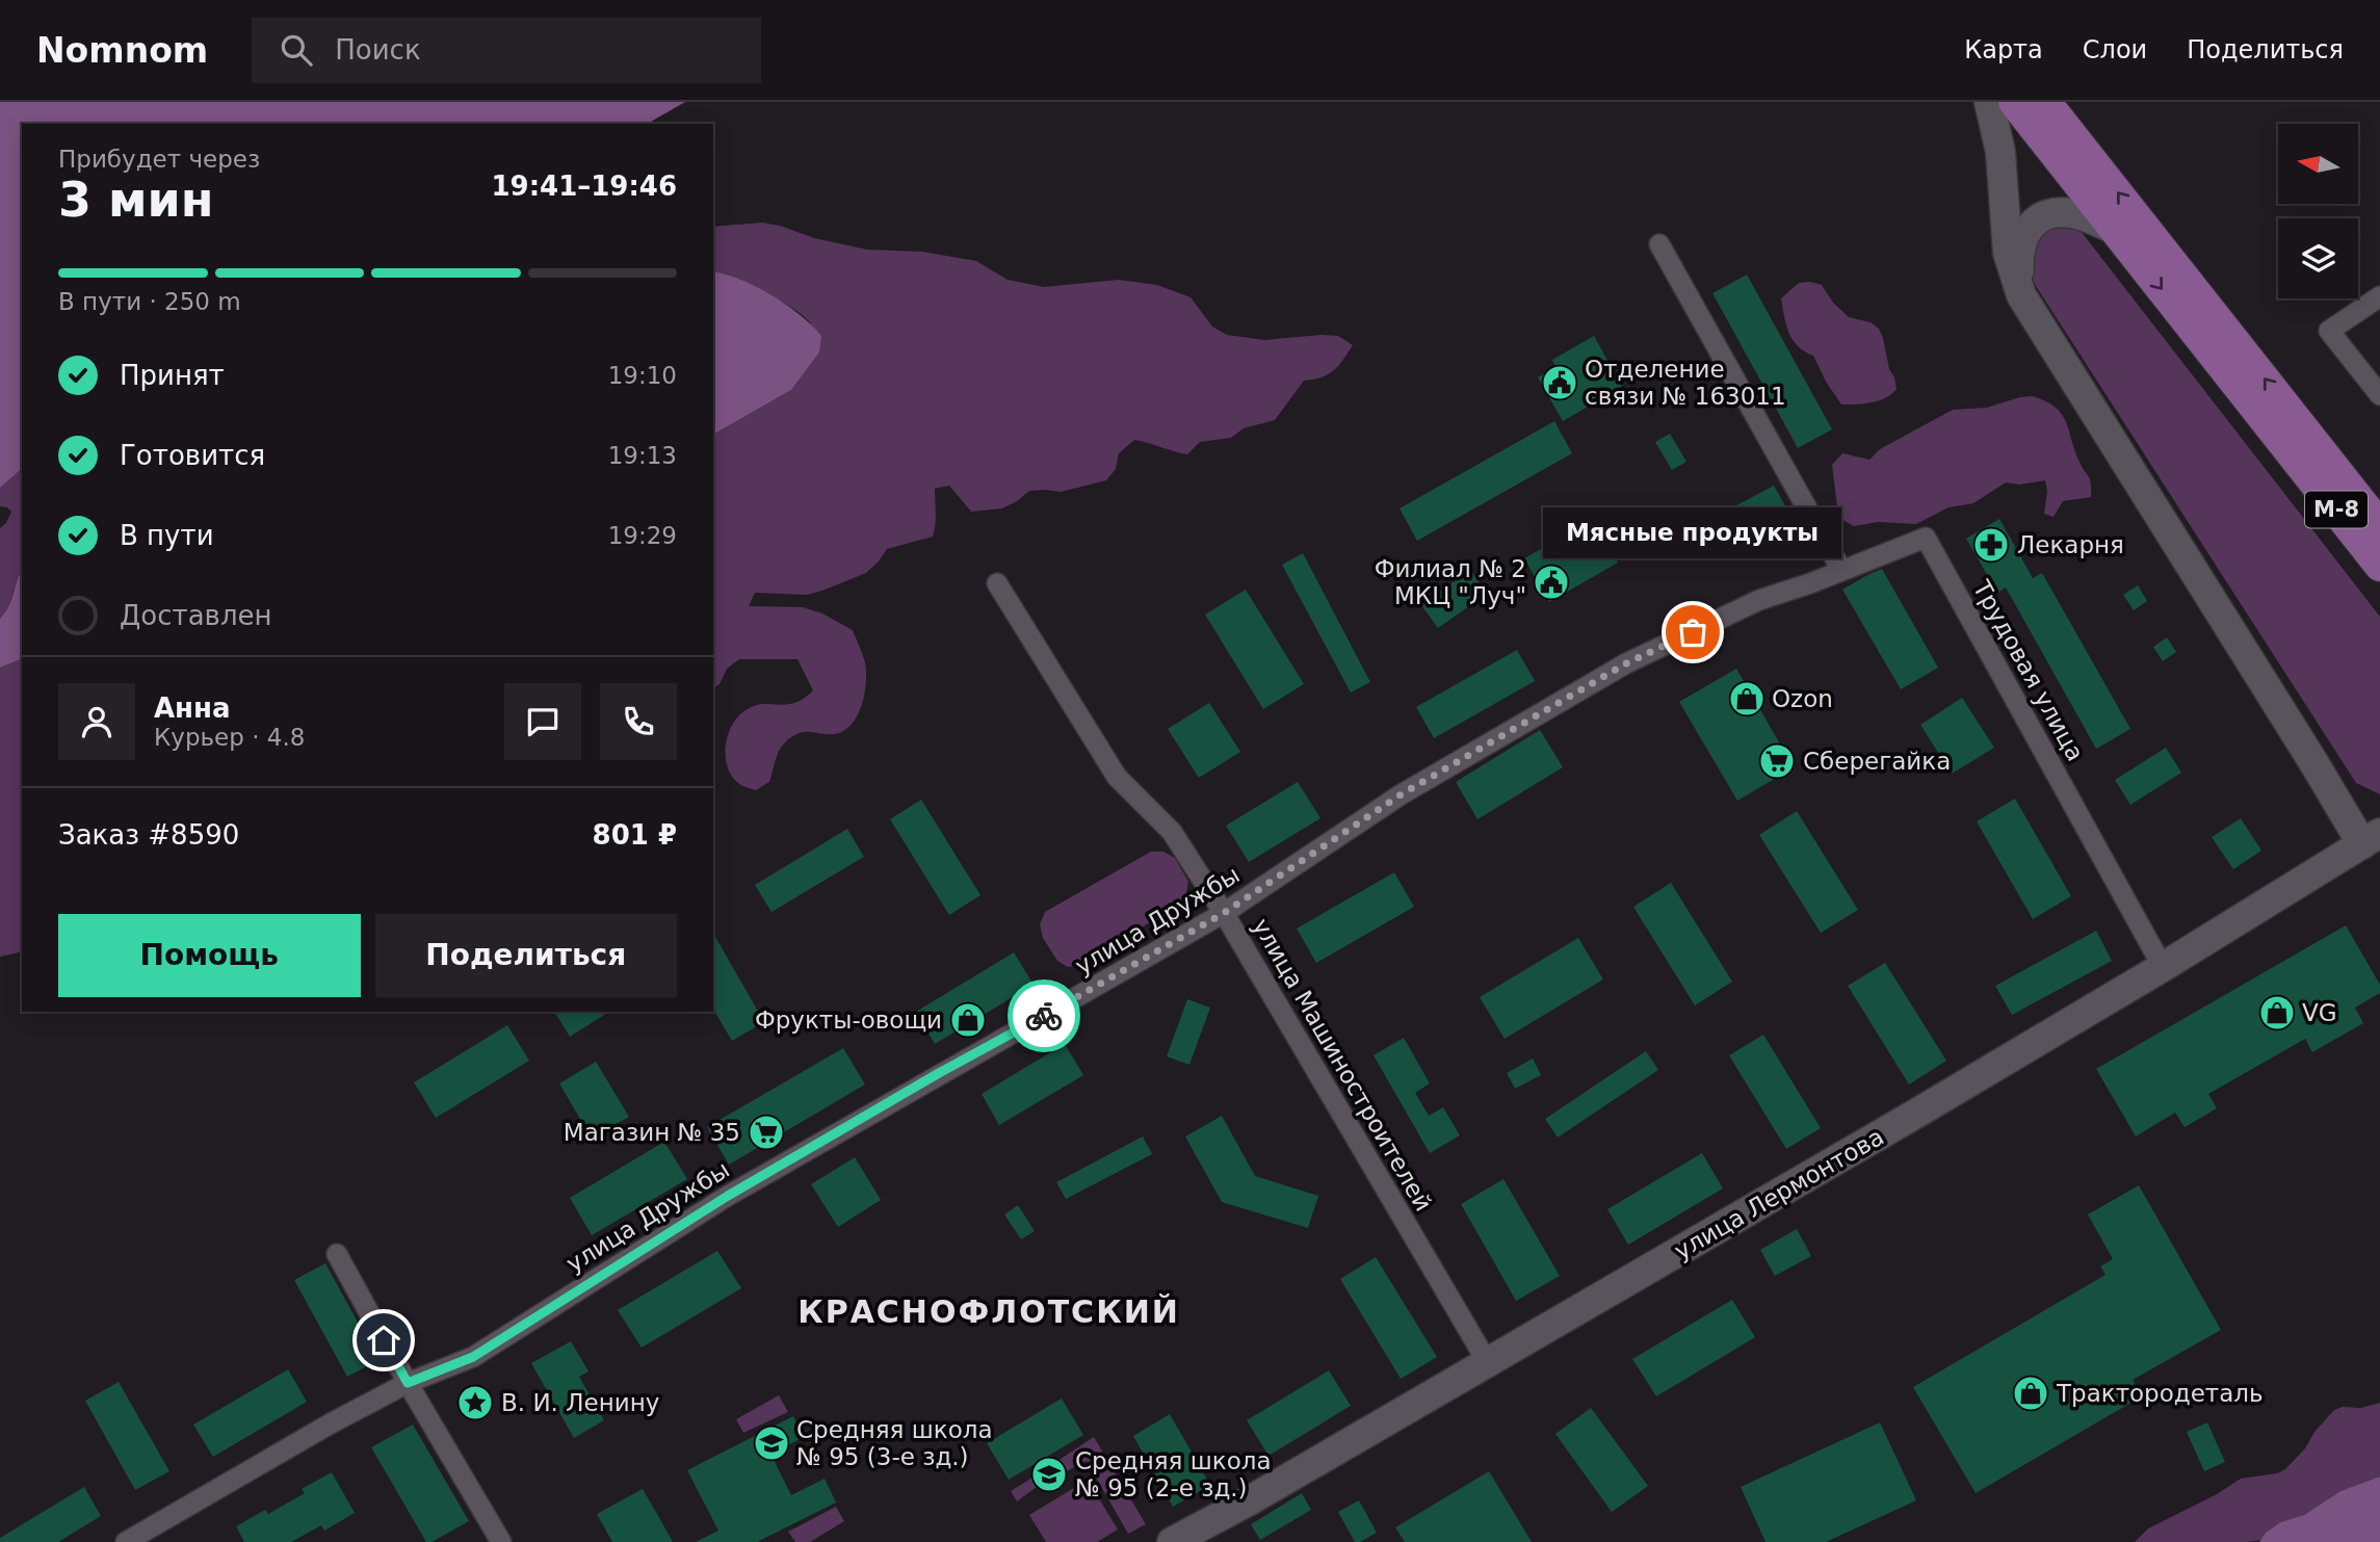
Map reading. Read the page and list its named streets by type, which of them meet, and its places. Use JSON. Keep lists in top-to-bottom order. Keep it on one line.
{"streets":{"main road":["М-8"],"street":["Трудовая улица","улица Дружбы","улица Машиностроителей","улица Лермонтова"]},"crossings":[["Трудовая улица","улица Дружбы"],["Трудовая улица","улица Лермонтова"],["улица Дружбы","улица Машиностроителей"],["улица Машиностроителей","улица Лермонтова"]],"districts":["КРАСНОФЛОТСКИЙ"],"places":{"public building":["Отделение связи № 163011","Филиал № 2 МКЦ \"Луч\""],"pharmacy":["Лекарня"],"other":["Мясные продукты"],"shop":["Ozon","VG","Фрукты-овощи","Трактородеталь"],"supermarket":["Сберегайка","Магазин № 35"],"place":["В. И. Ленину"],"school or university":["Средняя школа № 95 (3-е зд.)","Средняя школа № 95 (2-е зд.)"]},"north":"left","page":{"header":"Nomnom","search":"Поиск","nav":["Карта","Слои","Поделиться"],"heading":["3 мин","Прибудет через","19:41–19:46"],"panel":["Анна","Курьер · 4.8","Заказ #8590","801 ₽"],"bar":"В пути · 250 m","list":[["Принят","19:10"],["Готовится","19:13"],["В пути","19:29"],"Доставлен"],"bubble":"Мясные продукты","buttons":["Помощь","Поделиться"]}}
